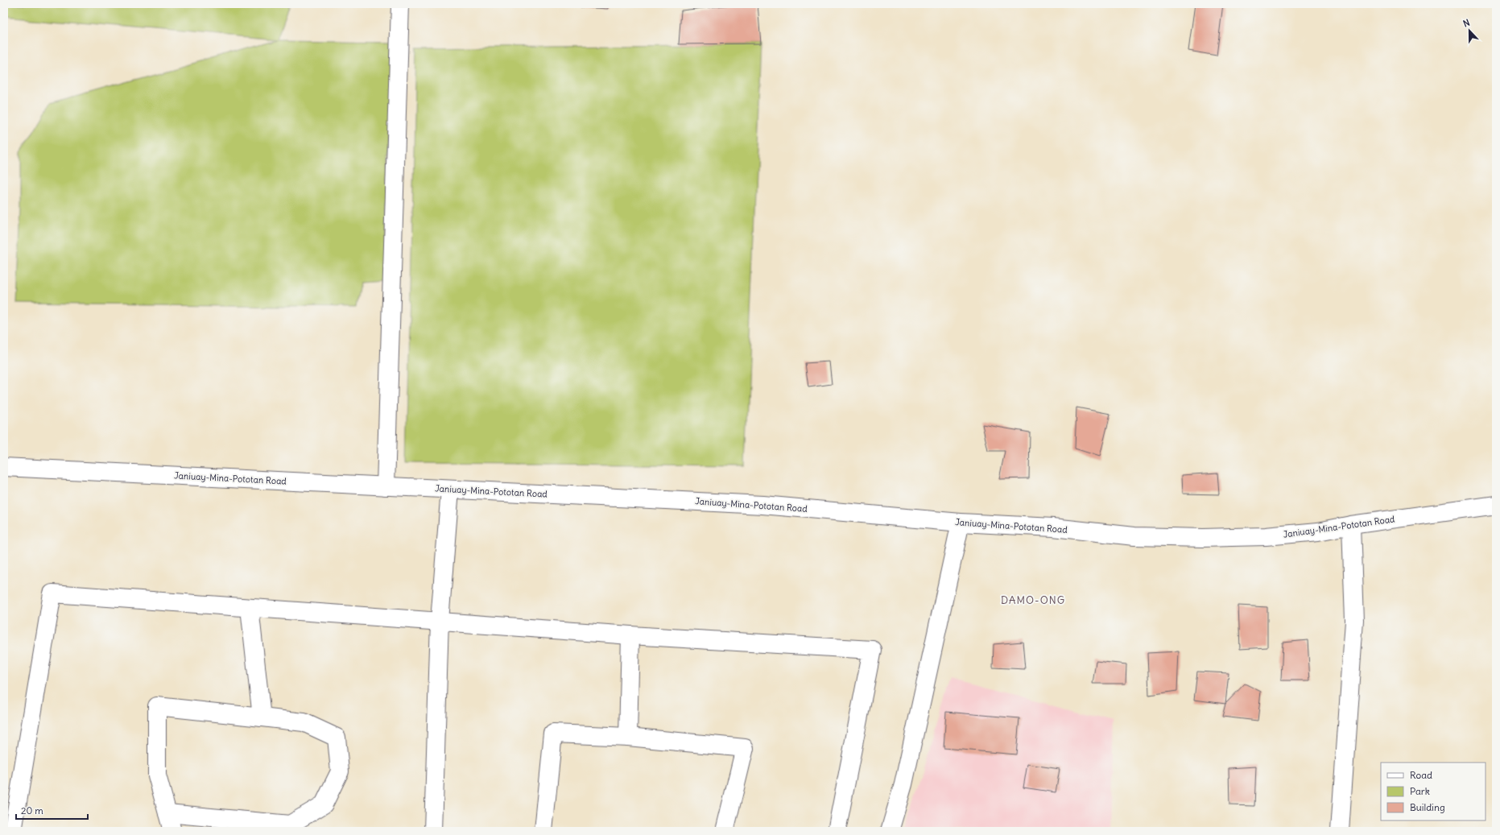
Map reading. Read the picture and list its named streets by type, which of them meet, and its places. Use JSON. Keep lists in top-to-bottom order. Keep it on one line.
{"streets":{"street":["Janiuay-Mina-Pototan Road"]},"districts":["DAMO-ONG"],"legend":["Road","Park","Building"],"scale_bar":"20 m","north":"top"}
